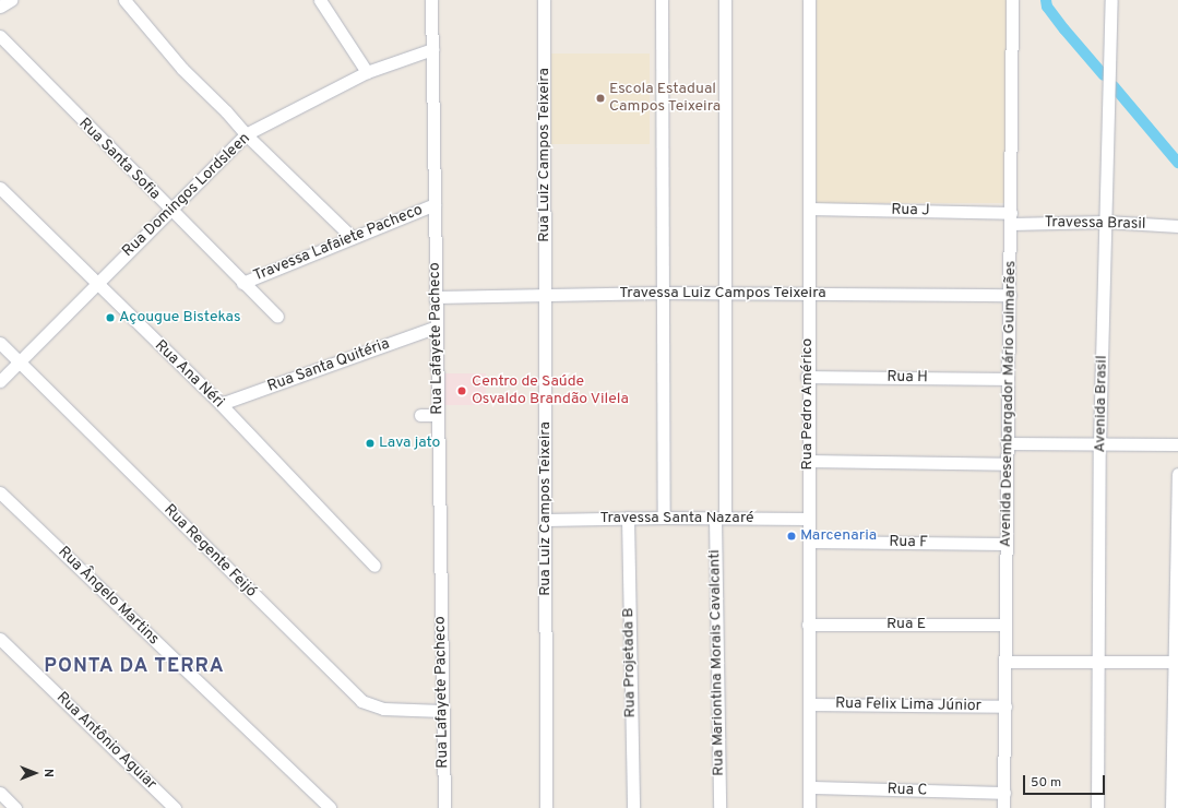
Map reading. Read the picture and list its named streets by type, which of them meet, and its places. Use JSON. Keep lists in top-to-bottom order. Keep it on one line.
{"streets":{"street":["Rua Luiz Campos Teixeira","Rua Santa Sofia","Rua Domingos Lordsleen","Rua J","Travessa Brasil","Travessa Lafaiete Pacheco","Travessa Luiz Campos Teixeira","Rua Lafayete Pacheco","Rua Santa Quitéria","Rua Ana Néri","Rua H","Rua Pedro Américo","Avenida Desembargador Mário Guimarães","Avenida Brasil","Travessa Santa Nazaré","Rua F","Rua Regente Feijó","Rua Ângelo Martins","Rua E","Rua Projetada B","Rua Mariontina Morais Cavalcanti","Rua Felix Lima Júnior","Rua Antônio Aguiar","Rua C"]},"crossings":[["Rua Luiz Campos Teixeira","Travessa Luiz Campos Teixeira"],["Rua Luiz Campos Teixeira","Travessa Santa Nazaré"],["Rua Santa Sofia","Rua Domingos Lordsleen"],["Rua Santa Sofia","Travessa Lafaiete Pacheco"],["Rua Domingos Lordsleen","Rua Lafayete Pacheco"],["Rua Domingos Lordsleen","Rua Ana Néri"],["Rua Domingos Lordsleen","Rua Regente Feijó"],["Rua J","Travessa Brasil"],["Rua J","Rua Pedro Américo"],["Rua J","Avenida Desembargador Mário Guimarães"],["Travessa Brasil","Avenida Desembargador Mário Guimarães"],["Travessa Brasil","Avenida Brasil"],["Travessa Lafaiete Pacheco","Rua Lafayete Pacheco"],["Travessa Luiz Campos Teixeira","Rua Lafayete Pacheco"],["Travessa Luiz Campos Teixeira","Rua Pedro Américo"],["Travessa Luiz Campos Teixeira","Avenida Desembargador Mário Guimarães"],["Travessa Luiz Campos Teixeira","Rua Mariontina Morais Cavalcanti"],["Rua Lafayete Pacheco","Rua Santa Quitéria"],["Rua Lafayete Pacheco","Rua Regente Feijó"],["Rua Santa Quitéria","Rua Ana Néri"],["Rua H","Rua Pedro Américo"],["Rua H","Avenida Desembargador Mário Guimarães"],["Rua Pedro Américo","Travessa Santa Nazaré"],["Rua Pedro Américo","Rua F"],["Rua Pedro Américo","Rua E"],["Rua Pedro Américo","Rua Felix Lima Júnior"],["Rua Pedro Américo","Rua C"],["Avenida Desembargador Mário Guimarães","Rua F"],["Avenida Desembargador Mário Guimarães","Rua E"],["Avenida Desembargador Mário Guimarães","Rua Felix Lima Júnior"],["Avenida Desembargador Mário Guimarães","Rua C"],["Travessa Santa Nazaré","Rua Projetada B"],["Travessa Santa Nazaré","Rua Mariontina Morais Cavalcanti"]],"districts":["PONTA DA TERRA"],"places":["Escola Estadual Campos Teixeira","Açougue Bistekas","Centro de Saúde Osvaldo Brandão Vilela","Lava jato","Marcenaria"],"scale_bar":"50 m","north":"right"}
